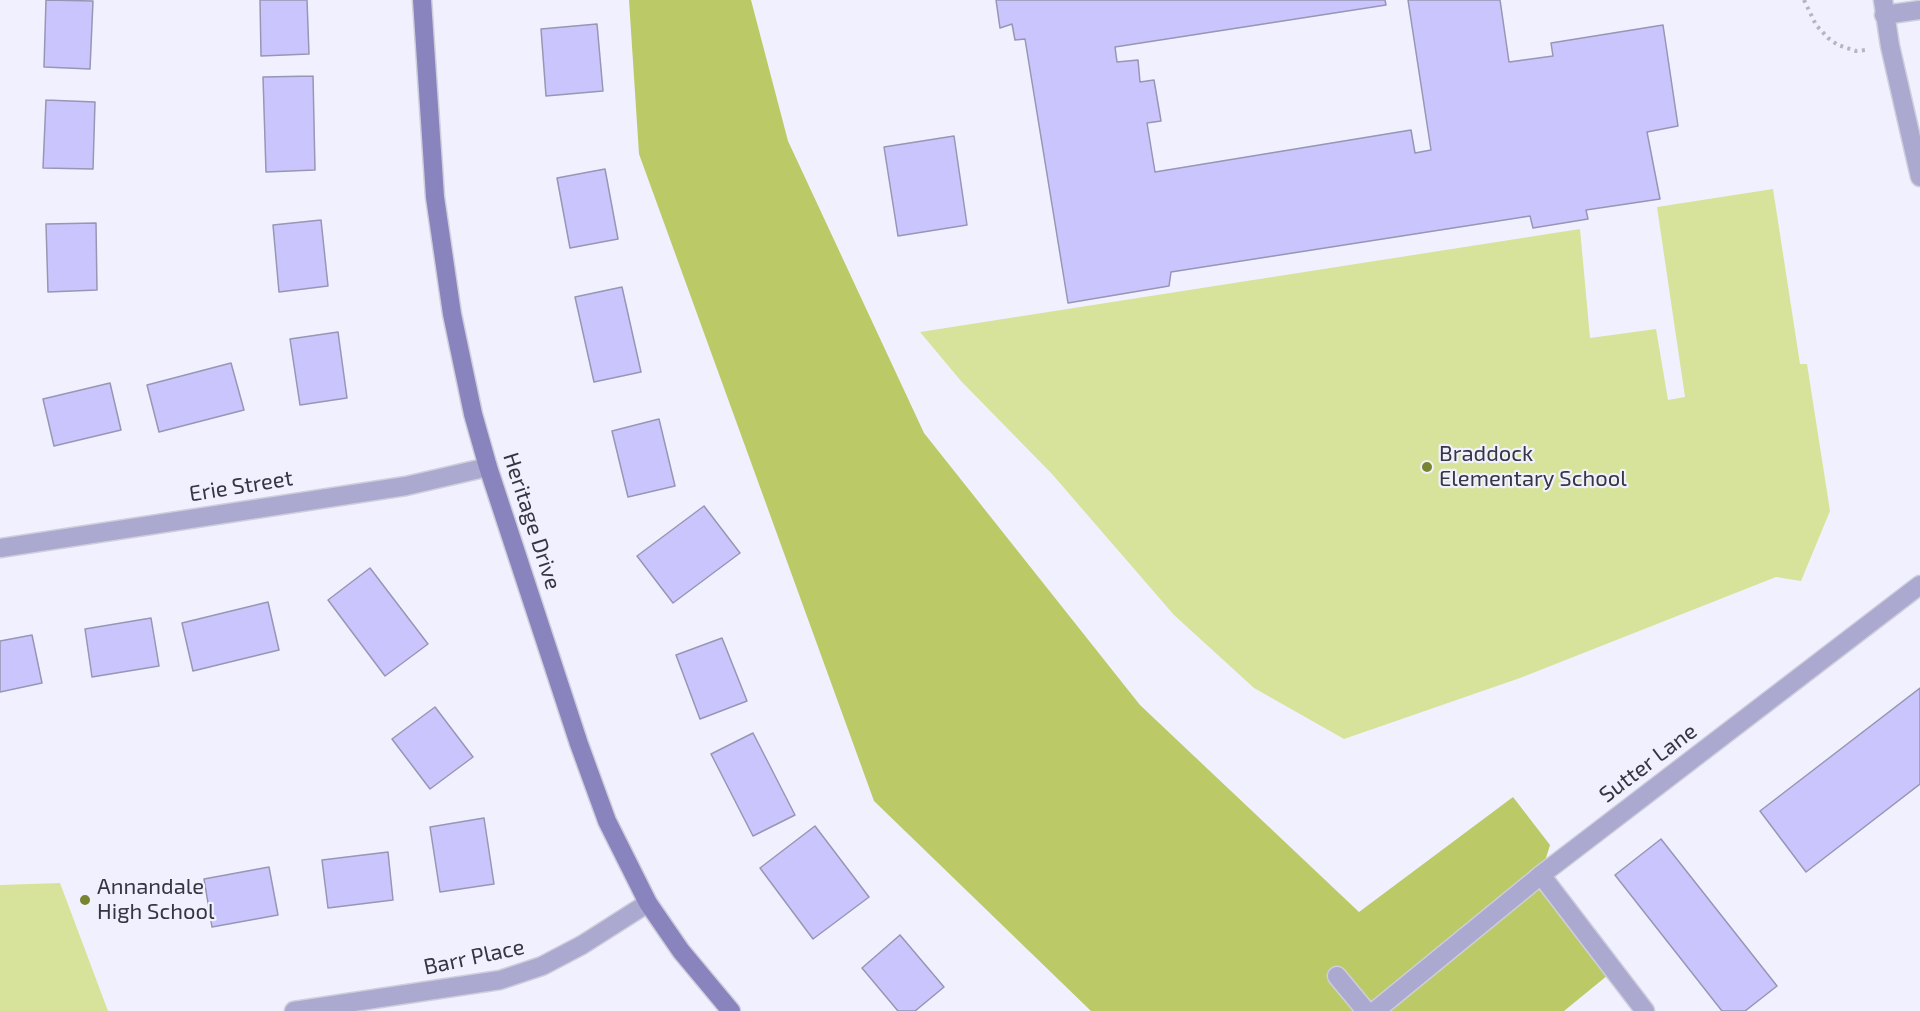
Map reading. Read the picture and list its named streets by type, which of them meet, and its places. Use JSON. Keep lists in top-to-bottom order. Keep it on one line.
{"streets":{"street":["Erie Street","Heritage Drive","Sutter Lane","Barr Place"]},"crossings":[["Erie Street","Heritage Drive"],["Heritage Drive","Barr Place"]],"places":["Braddock Elementary School","Annandale High School"]}
